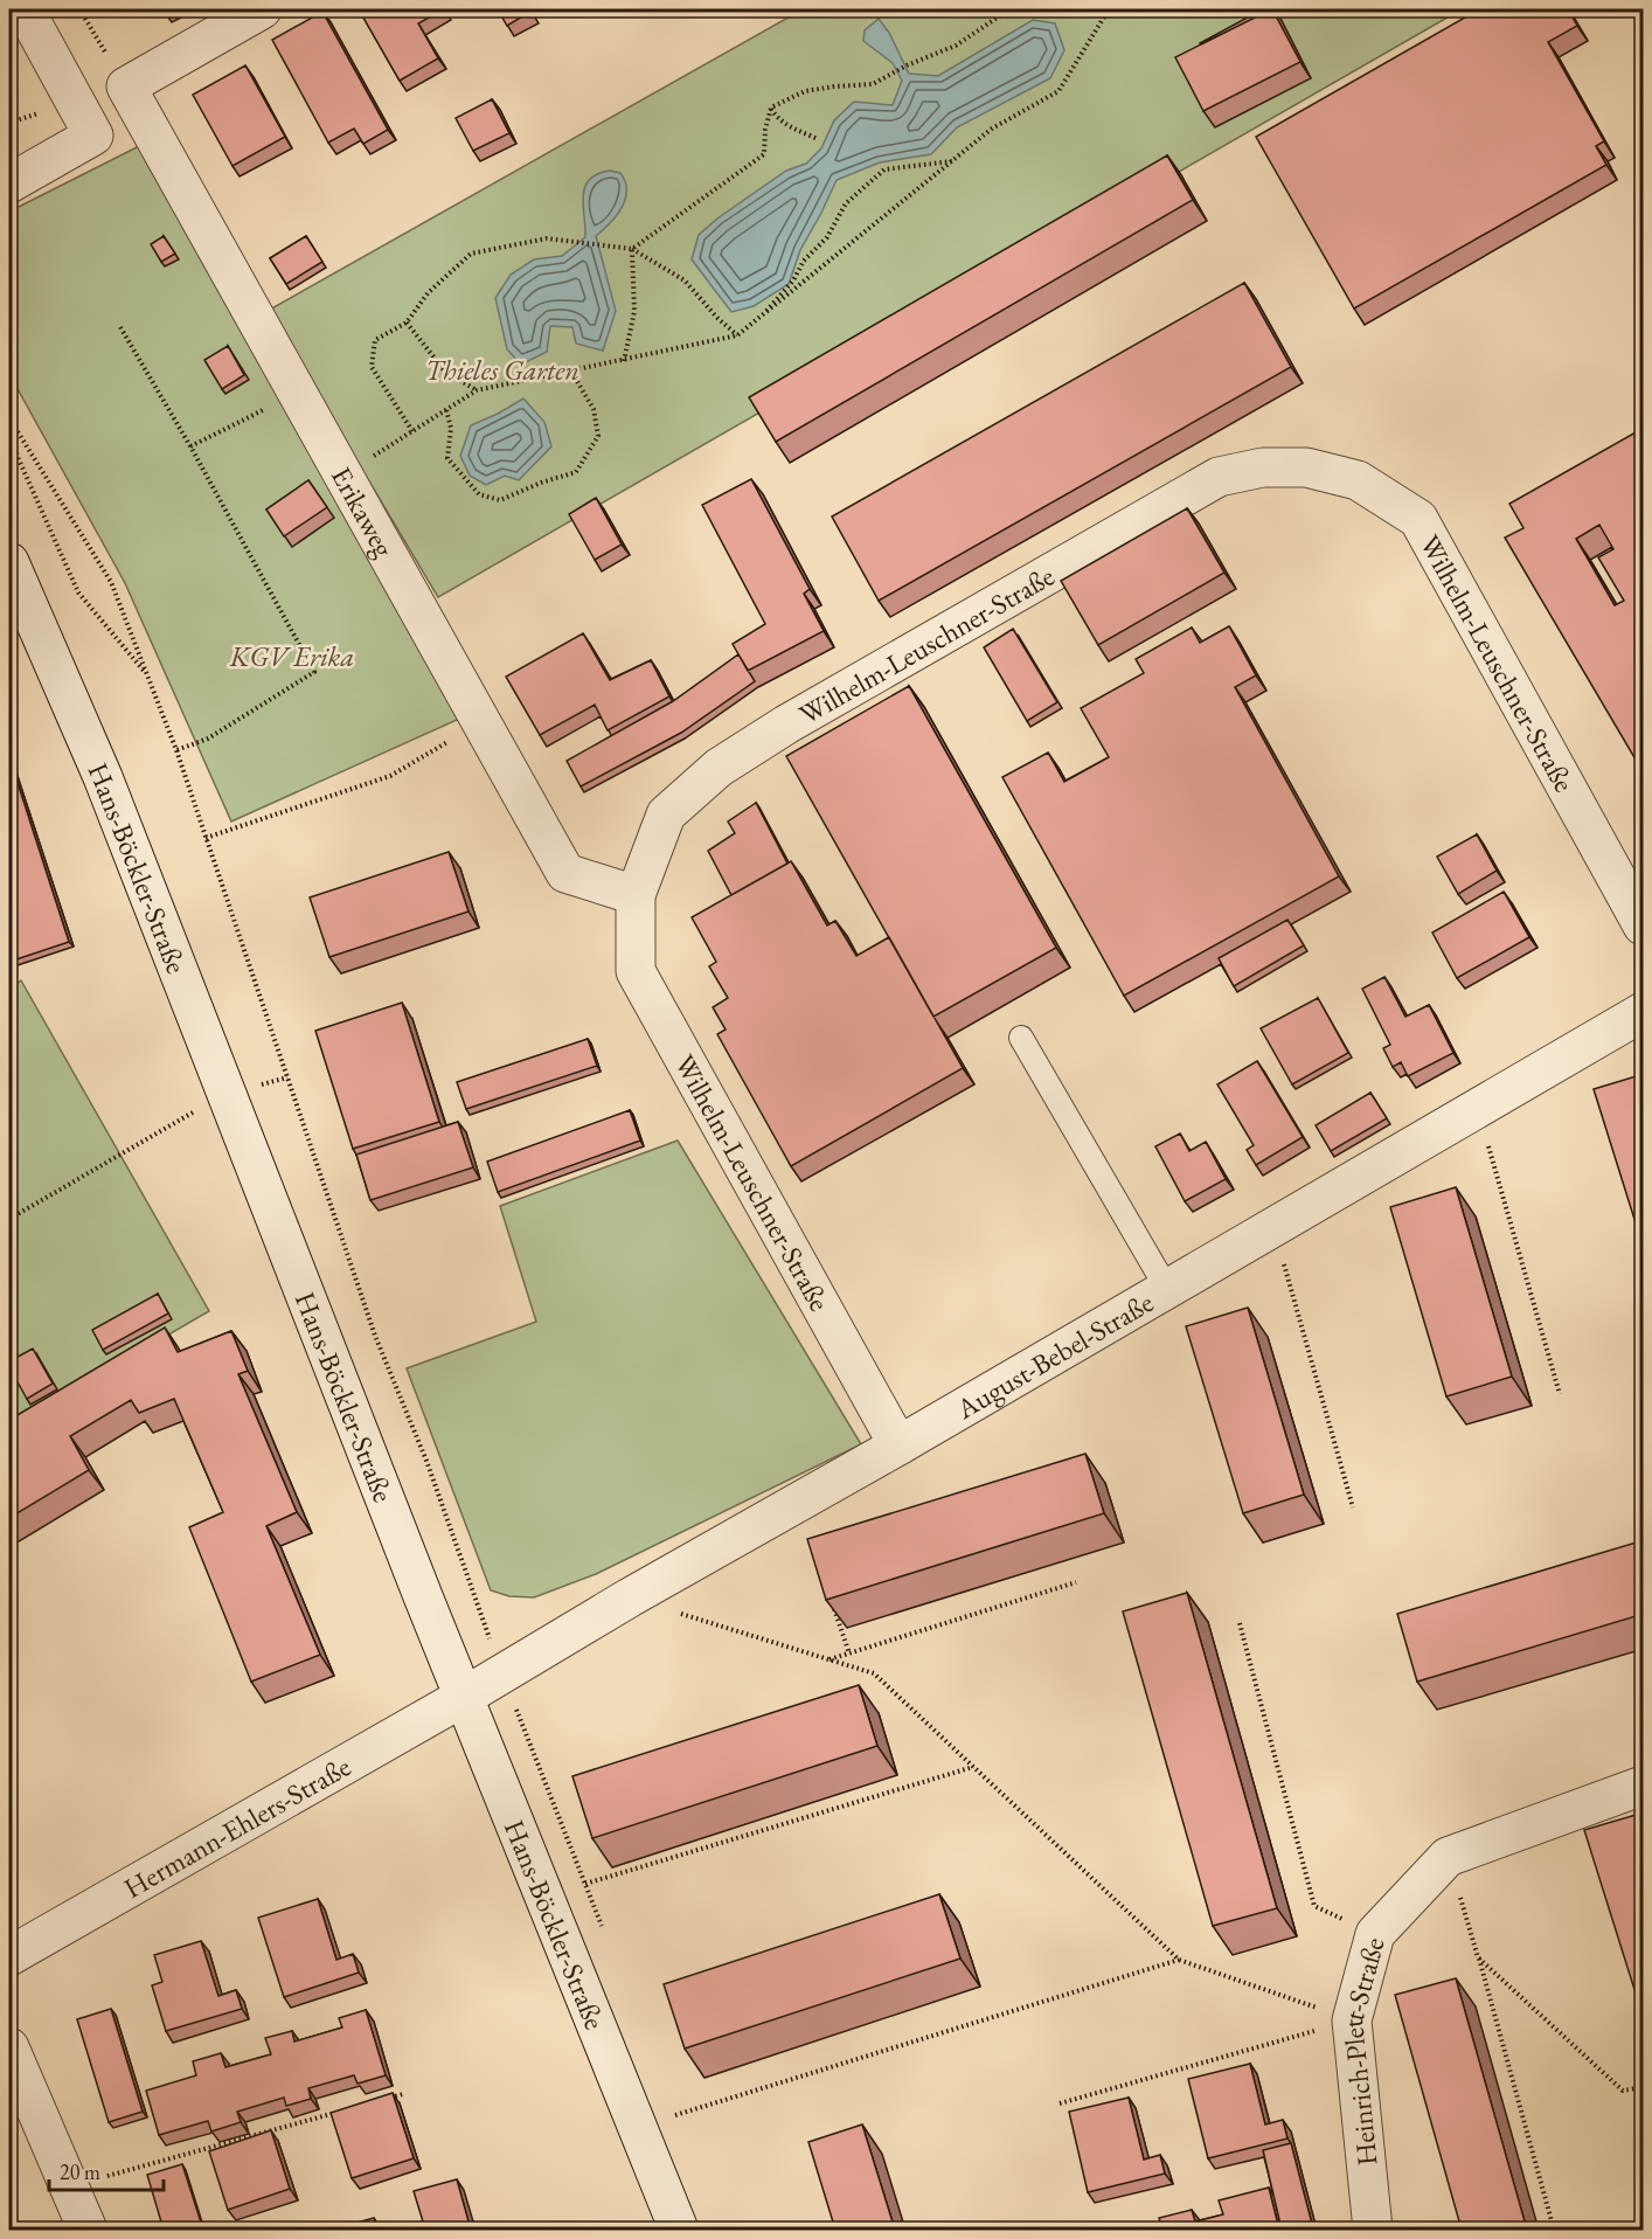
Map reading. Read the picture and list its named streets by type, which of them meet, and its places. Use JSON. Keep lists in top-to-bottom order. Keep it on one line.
{"streets":{"street":["Erikaweg","Wilhelm-Leuschner-Straße","Hans-Böckler-Straße","August-Bebel-Straße","Hermann-Ehlers-Straße","Heinrich-Plett-Straße"]},"crossings":[["Erikaweg","Wilhelm-Leuschner-Straße"],["Wilhelm-Leuschner-Straße","August-Bebel-Straße"],["Hans-Böckler-Straße","August-Bebel-Straße"],["Hans-Böckler-Straße","Hermann-Ehlers-Straße"],["August-Bebel-Straße","Hermann-Ehlers-Straße"]],"parks":["Thieles Garten","KGV Erika"],"scale_bar":"20 m"}
